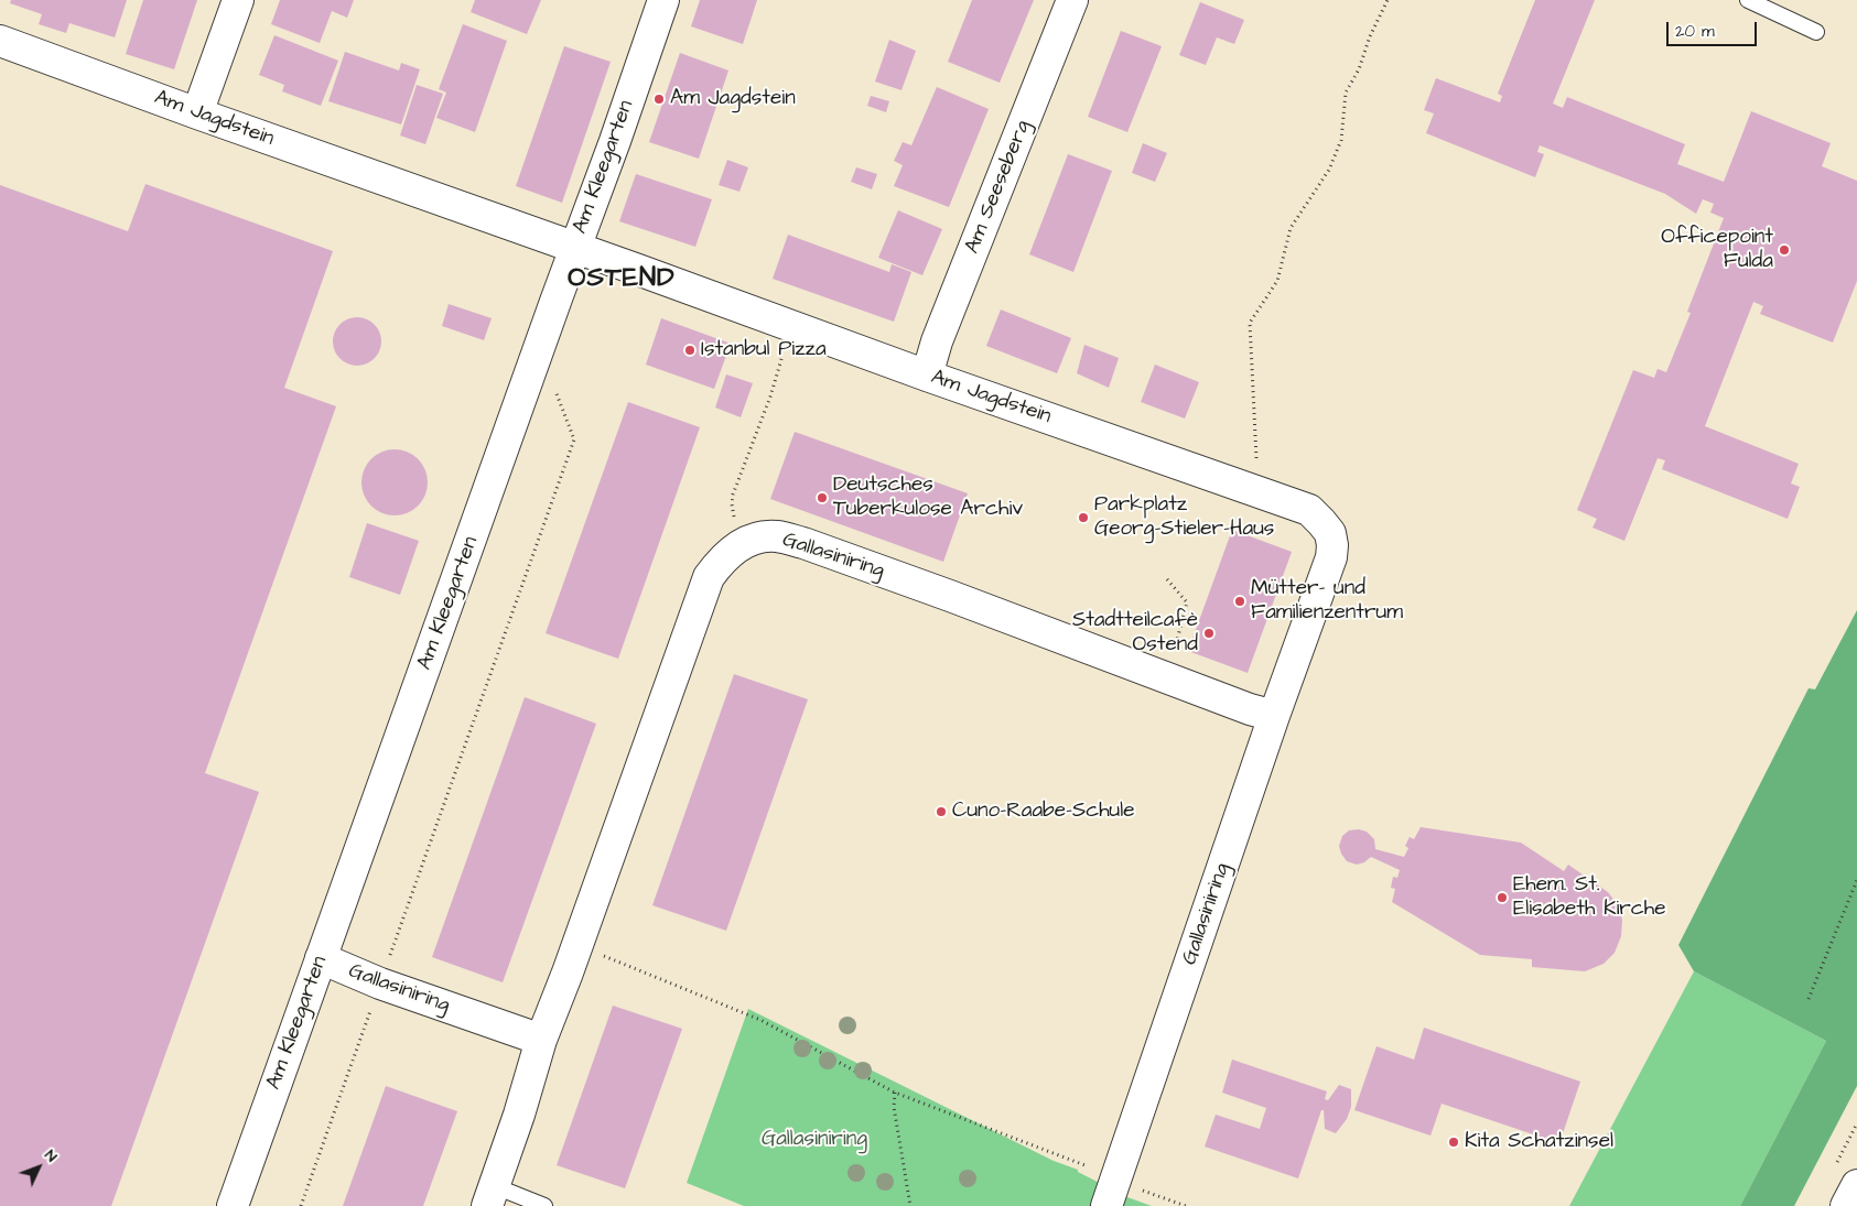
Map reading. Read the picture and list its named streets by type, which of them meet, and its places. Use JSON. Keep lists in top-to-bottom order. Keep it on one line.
{"streets":{"main road":["Am Jagdstein","Am Kleegarten","Am Seeseberg","Gallasiniring"]},"crossings":[["Am Jagdstein","Am Kleegarten"],["Am Jagdstein","Am Seeseberg"],["Am Jagdstein","Gallasiniring"],["Am Kleegarten","Gallasiniring"]],"districts":["OSTEND"],"parks":["Gallasiniring"],"places":["Am Jagdstein","Officepoint Fulda","Istanbul Pizza","Deutsches Tuberkulose Archiv","Parkplatz Georg-Stieler-Haus","Mütter- und Familienzentrum","Stadtteilcafè Ostend","Cuno-Raabe-Schule","Ehem. St. Elisabeth Kirche","Kita Schatzinsel"],"scale_bar":"20 m","north":"top right"}
